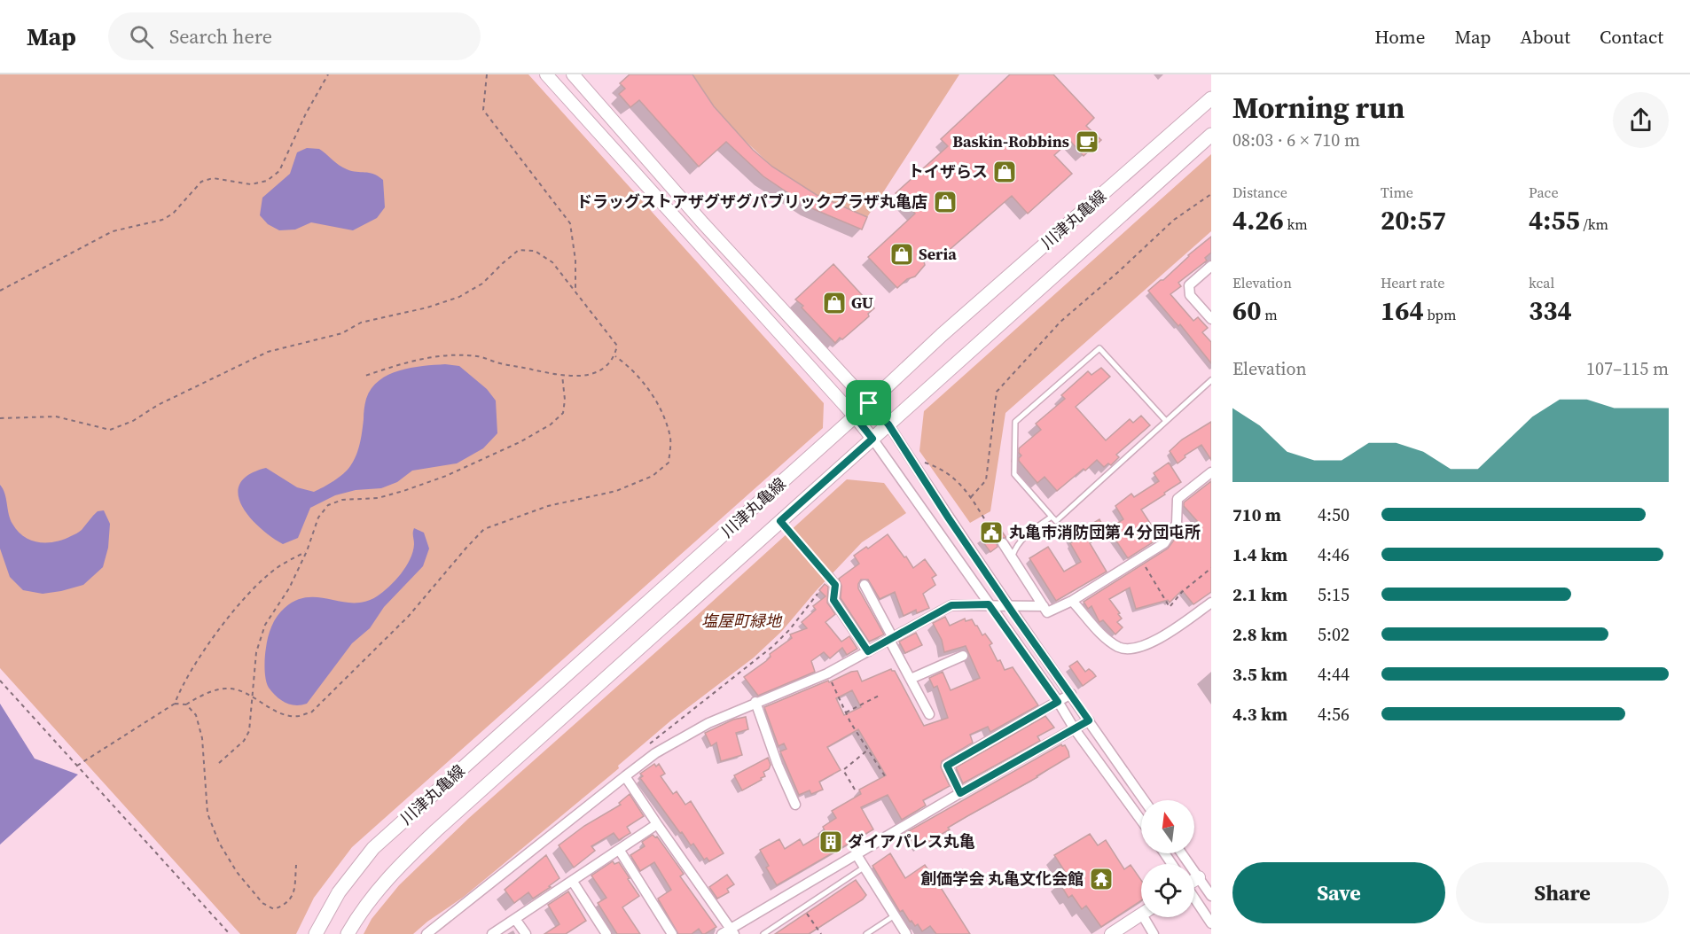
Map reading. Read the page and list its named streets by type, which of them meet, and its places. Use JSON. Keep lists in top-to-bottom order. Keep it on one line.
{"streets":{"main road":["川津丸亀線"]},"parks":["塩屋町緑地"],"places":{"cafe":["Baskin-Robbins"],"shop":["トイザらス","ドラッグストアザグザグパブリックプラザ丸亀店","Seria","GU"],"public building":["丸亀市消防団第４分団屯所"],"building":["ダイアパレス丸亀"],"temple":["創価学会 丸亀文化会館"]},"north":"top","page":{"header":"Map","search":"Search here","nav":["Home","Map","About","Contact"],"heading":["Morning run","08:03 · 6 × 710 m"],"stats":[["Distance","4.26 km"],["Time","20:57"],["Pace","4:55 /km"],["Elevation","60 m"],["Heart rate","164 bpm"],["kcal","334"]],"chart":["Elevation","107–115 m"],"list":[{"name":"710 m","note":"4:50"},{"name":"1.4 km","note":"4:46"},{"name":"2.1 km","note":"5:15"},{"name":"2.8 km","note":"5:02"},{"name":"3.5 km","note":"4:44"},{"name":"4.3 km","note":"4:56"}],"buttons":["Save","Share"]}}
